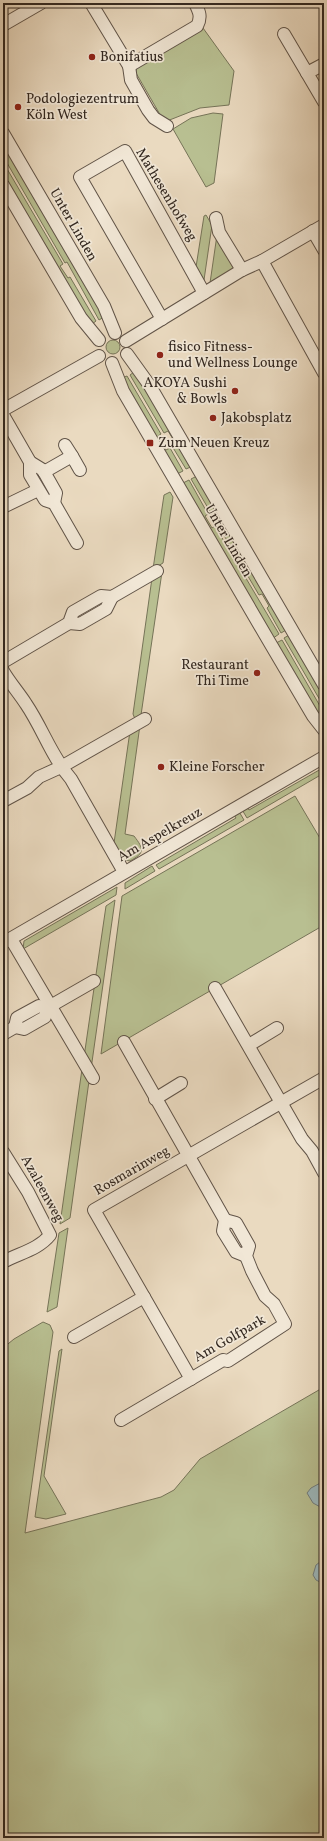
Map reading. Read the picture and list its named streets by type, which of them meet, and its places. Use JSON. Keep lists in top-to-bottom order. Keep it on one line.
{"streets":{"street":["Mathesenhofweg","Unter Linden","Am Aspelkreuz","Rosmarinweg","Azaleenweg","Am Golfpark"]},"crossings":[["Rosmarinweg","Am Golfpark"]],"places":{"other":["Bonifatius","Podologiezentrum Köln West","fisico Fitness- und Wellness Lounge","AKOYA Sushi & Bowls","Jakobsplatz","Restaurant Thi Time","Kleine Forscher"],"transit":["Zum Neuen Kreuz"]}}
